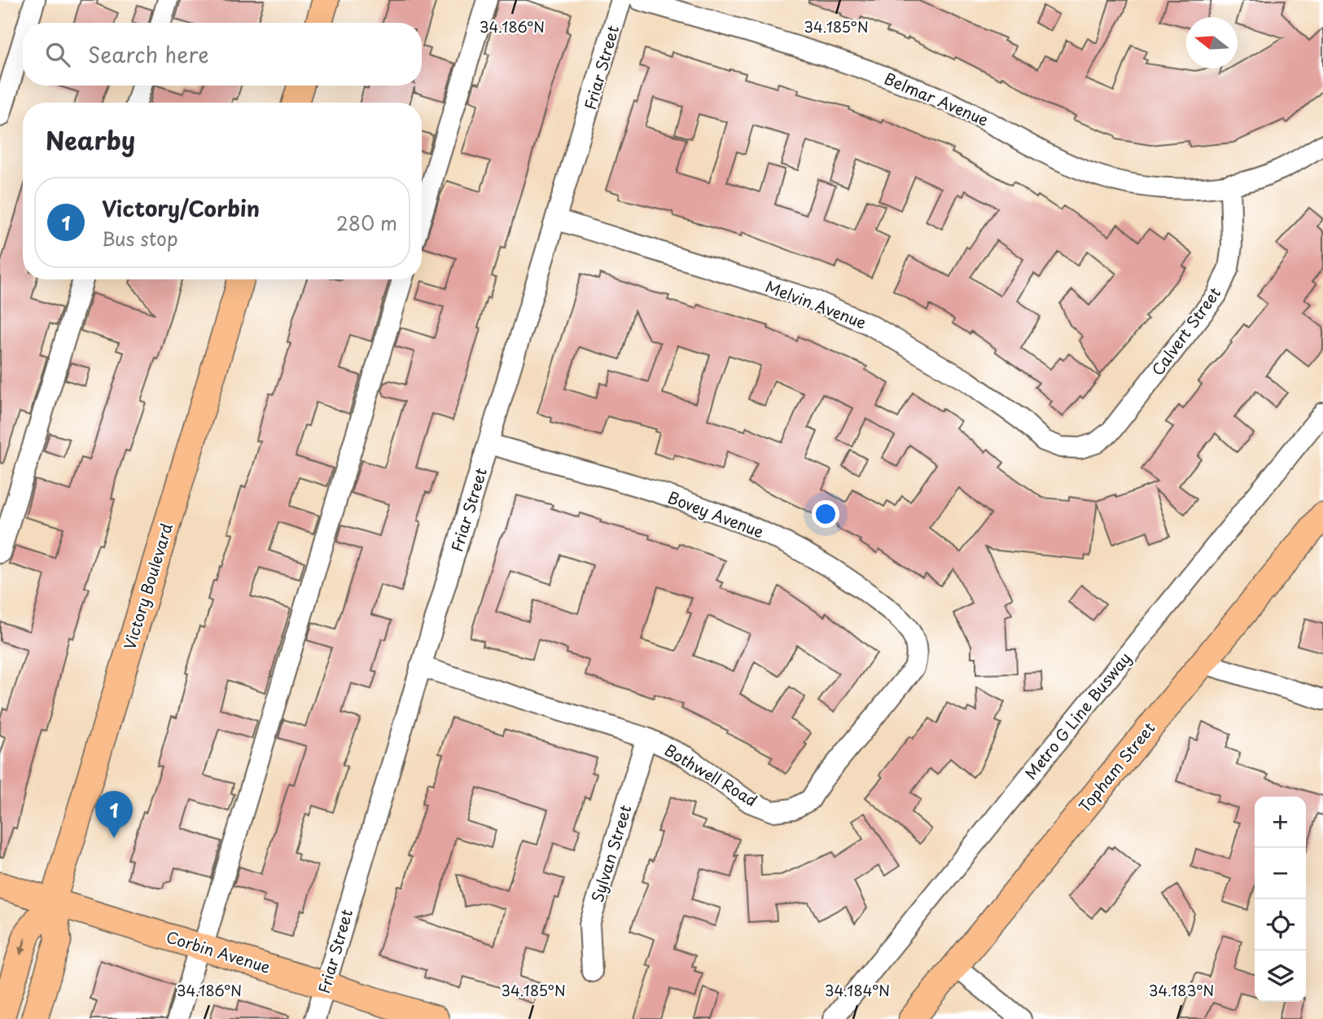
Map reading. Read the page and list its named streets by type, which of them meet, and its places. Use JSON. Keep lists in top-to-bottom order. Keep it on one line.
{"streets":{"main road":["Victory Boulevard","Topham Street","Corbin Avenue"],"street":["Friar Street","Belmar Avenue","Melvin Avenue","Calvert Street","Bovey Avenue","Metro G Line Busway","Bothwell Road","Sylvan Street"]},"crossings":[["Friar Street","Melvin Avenue"],["Friar Street","Bovey Avenue"],["Friar Street","Bothwell Road"],["Friar Street","Corbin Avenue"],["Belmar Avenue","Calvert Street"],["Melvin Avenue","Calvert Street"],["Bovey Avenue","Bothwell Road"],["Victory Boulevard","Corbin Avenue"],["Bothwell Road","Sylvan Street"]],"north":"left","page":{"search":"Search here","heading":"Nearby","list":[{"mark":"1","name":"Victory/Corbin","note":"Bus stop","value":"280 m"}],"pins":"1","map_buttons":["+","−"]},"coordinates":["34.186°N","34.185°N","34.184°N","34.183°N"]}
